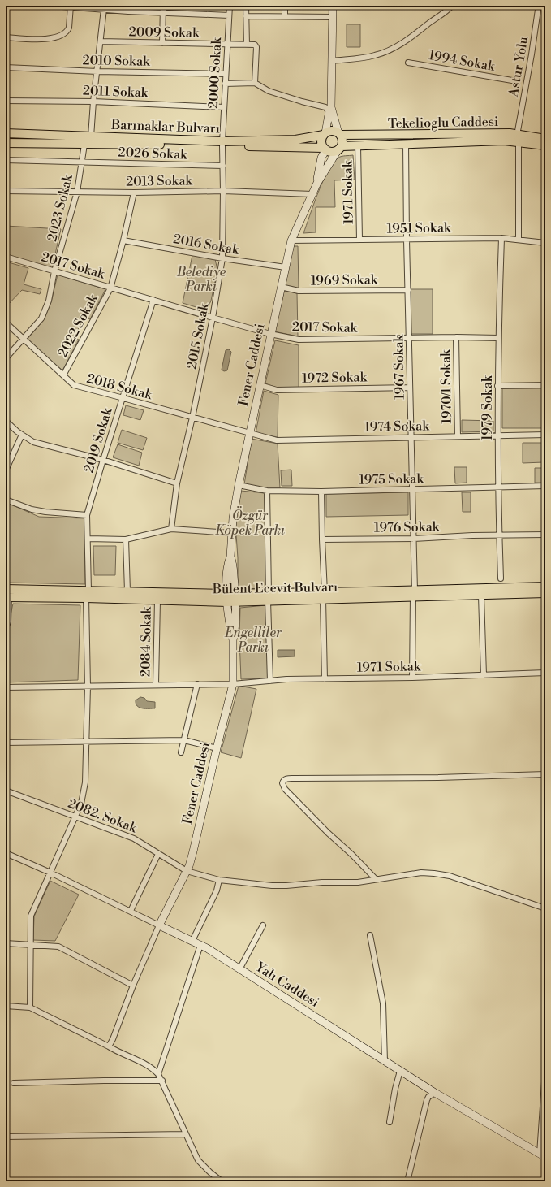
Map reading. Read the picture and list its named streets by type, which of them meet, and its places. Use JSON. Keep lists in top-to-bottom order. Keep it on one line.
{"streets":{"main road":["Tekelioglu Caddesi","Barınaklar Bulvarı","Bülent Ecevit Bulvarı"],"street":["2009 Sokak","2010 Sokak","1994 Sokak","Astur Yolu","2000 Sokak","2011 Sokak","2026 Sokak","2013 Sokak","1971 Sokak","2023 Sokak","1951 Sokak","2016 Sokak","2017 Sokak","1969 Sokak","2022 Sokak","2015 Sokak","Fener Caddesi","1967 Sokak","1972 Sokak","2018 Sokak","1970/1 Sokak","1979 Sokak","1974 Sokak","2019 Sokak","1975 Sokak","1976 Sokak","2084 Sokak","2082. Sokak","Yalı Caddesi"]},"crossings":[["2009 Sokak","2000 Sokak"],["2010 Sokak","2000 Sokak"],["2000 Sokak","2011 Sokak"],["2000 Sokak","Barınaklar Bulvarı"],["2000 Sokak","2015 Sokak"],["Tekelioglu Caddesi","Barınaklar Bulvarı"],["Tekelioglu Caddesi","1971 Sokak"],["Tekelioglu Caddesi","1967 Sokak"],["Barınaklar Bulvarı","2023 Sokak"],["Barınaklar Bulvarı","2015 Sokak"],["2026 Sokak","2023 Sokak"],["2026 Sokak","2015 Sokak"],["2013 Sokak","2023 Sokak"],["2013 Sokak","2022 Sokak"],["2013 Sokak","2015 Sokak"],["2013 Sokak","Fener Caddesi"],["1971 Sokak","1951 Sokak"],["1971 Sokak","Fener Caddesi"],["1971 Sokak","1967 Sokak"],["1971 Sokak","2019 Sokak"],["1971 Sokak","2084 Sokak"],["2023 Sokak","2017 Sokak"],["2023 Sokak","2018 Sokak"],["1951 Sokak","Fener Caddesi"],["1951 Sokak","1967 Sokak"],["1951 Sokak","1979 Sokak"],["2016 Sokak","2022 Sokak"],["2016 Sokak","2015 Sokak"],["2016 Sokak","Fener Caddesi"],["2017 Sokak","2022 Sokak"],["2017 Sokak","2015 Sokak"],["2017 Sokak","Fener Caddesi"],["2017 Sokak","1967 Sokak"],["2017 Sokak","1970/1 Sokak"],["2017 Sokak","1979 Sokak"],["2017 Sokak","2019 Sokak"],["1969 Sokak","Fener Caddesi"],["1969 Sokak","1967 Sokak"],["2022 Sokak","2018 Sokak"],["2015 Sokak","2018 Sokak"],["Fener Caddesi","1972 Sokak"],["Fener Caddesi","2018 Sokak"],["Fener Caddesi","1974 Sokak"],["Fener Caddesi","1975 Sokak"],["Fener Caddesi","Bülent Ecevit Bulvarı"],["Fener Caddesi","2082. Sokak"],["Fener Caddesi","Yalı Caddesi"],["1967 Sokak","1972 Sokak"],["1967 Sokak","1974 Sokak"],["1967 Sokak","1975 Sokak"],["1967 Sokak","1976 Sokak"],["1967 Sokak","Bülent Ecevit Bulvarı"],["2018 Sokak","1974 Sokak"],["2018 Sokak","2019 Sokak"],["1970/1 Sokak","1974 Sokak"],["1979 Sokak","1974 Sokak"],["1979 Sokak","1975 Sokak"],["1979 Sokak","1976 Sokak"],["2019 Sokak","Bülent Ecevit Bulvarı"],["2019 Sokak","2082. Sokak"],["2019 Sokak","Yalı Caddesi"],["Bülent Ecevit Bulvarı","2084 Sokak"]],"parks":["Belediye Parkı","Özgür Köpek Parkı","Engelliler Parkı"]}
